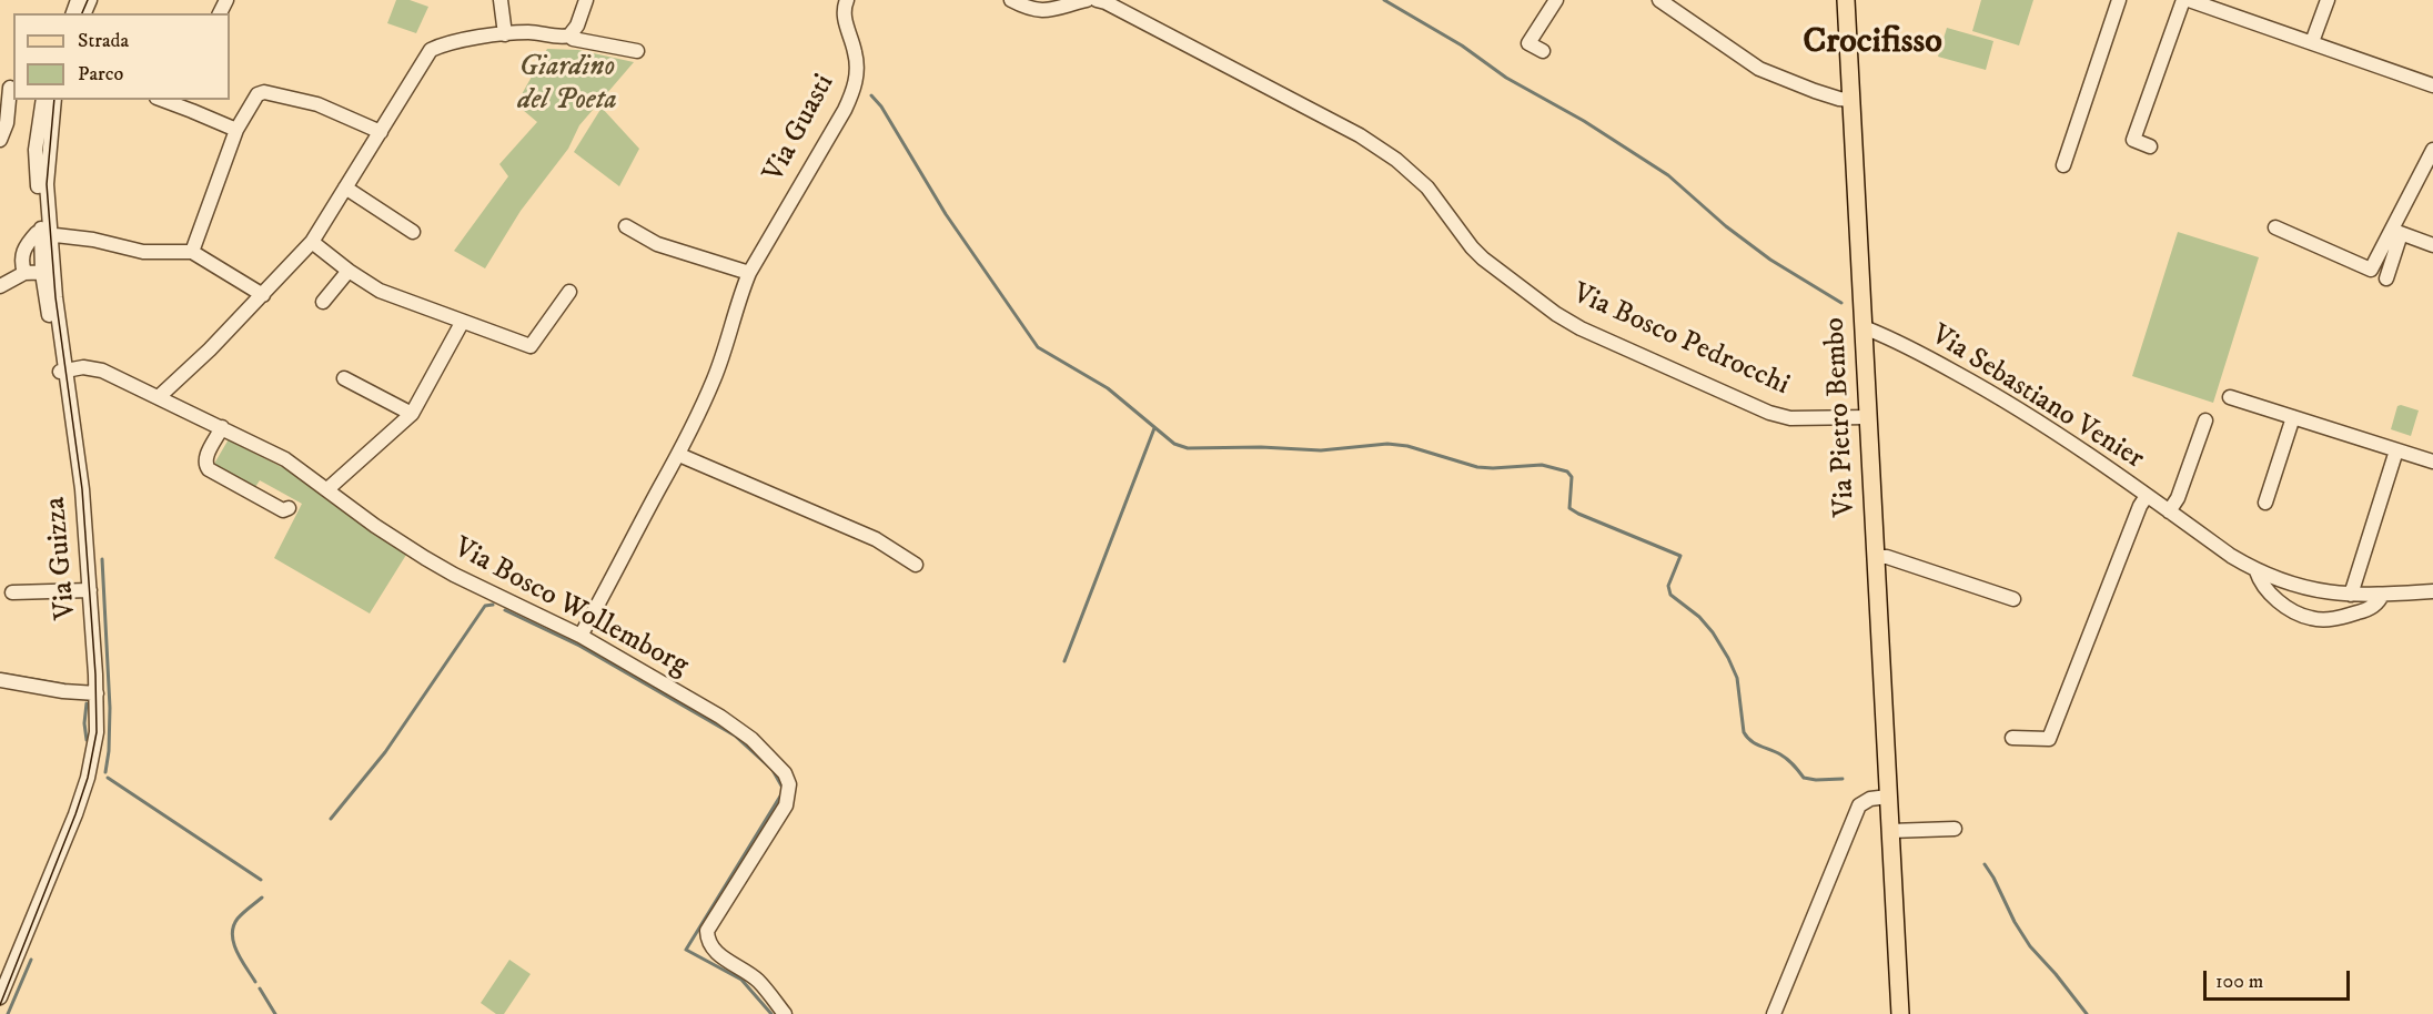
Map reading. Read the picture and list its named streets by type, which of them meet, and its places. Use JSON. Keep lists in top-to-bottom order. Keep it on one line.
{"streets":{"main road":["Via Pietro Bembo"],"street":["Via Guasti","Via Bosco Pedrocchi","Via Sebastiano Venier","Via Guizza","Via Bosco Wollemborg"]},"crossings":[["Via Guasti","Via Bosco Wollemborg"],["Via Bosco Pedrocchi","Via Pietro Bembo"],["Via Sebastiano Venier","Via Pietro Bembo"],["Via Guizza","Via Bosco Wollemborg"]],"districts":["Crocifisso"],"parks":["Giardino del Poeta"],"legend":["Strada","Parco"],"scale_bar":"100 m"}
